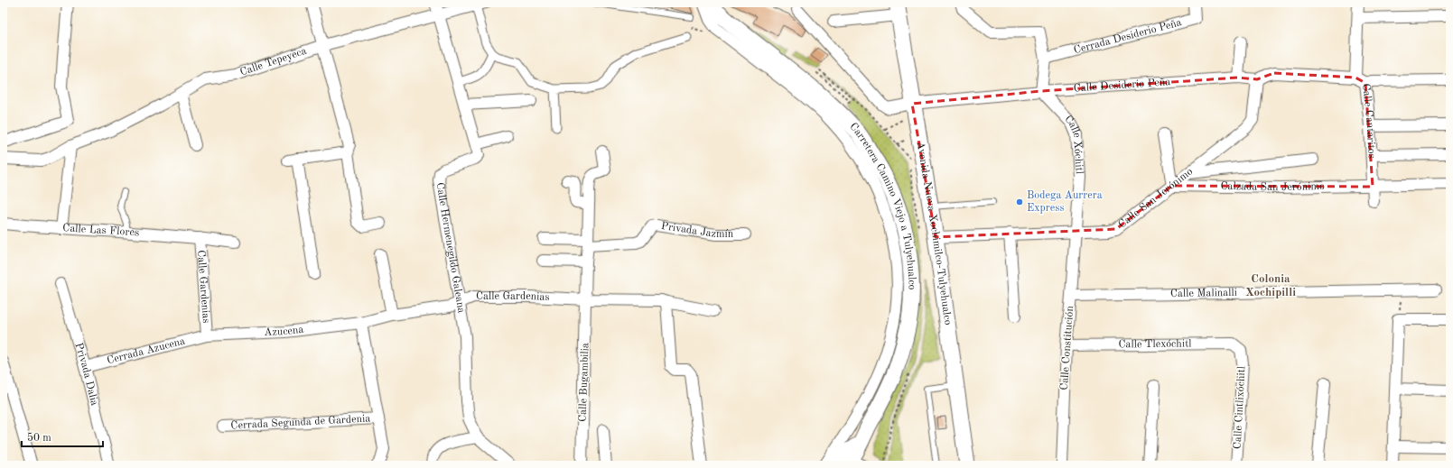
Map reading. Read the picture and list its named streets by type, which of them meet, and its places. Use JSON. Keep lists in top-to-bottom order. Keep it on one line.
{"streets":{"main road":["Carretera Camino Viejo a Tulyehualco","Avenida Nueva Xochimilco-Tulyehualco"],"street":["Cerrada Desiderio Peña","Calle Tepeyeca","Calle Desiderio Peña","Calle Cantaritos","Calle Xóchitl","Calzada San Jerónimo","Calle San Jerónimo","Privada Jazmín","Calle Las Flores","Calle Hermenegildo Galeana","Calle Gardenias","Calle Malinalli","Azucena","Calle Tlexóchitl","Calle Constitución","Cerrada Azucena","Privada Dalia","Calle Bugambilia","Calle Cintlixóchitl","Cerrada Segunda de Gardenia"]},"crossings":[["Calle Tepeyeca","Calle Hermenegildo Galeana"],["Calle Desiderio Peña","Calle Cantaritos"],["Calle Desiderio Peña","Calle Xóchitl"],["Calle Desiderio Peña","Calle San Jerónimo"],["Calle Desiderio Peña","Avenida Nueva Xochimilco-Tulyehualco"],["Calle Cantaritos","Calzada San Jerónimo"],["Calle Xóchitl","Calle San Jerónimo"],["Calle Xóchitl","Calle Constitución"],["Calzada San Jerónimo","Calle San Jerónimo"],["Calle San Jerónimo","Avenida Nueva Xochimilco-Tulyehualco"],["Calle San Jerónimo","Calle Constitución"],["Privada Jazmín","Calle Bugambilia"],["Calle Las Flores","Calle Gardenias"],["Calle Hermenegildo Galeana","Calle Gardenias"],["Calle Gardenias","Azucena"],["Calle Gardenias","Cerrada Azucena"],["Calle Gardenias","Calle Bugambilia"],["Calle Malinalli","Calle Constitución"],["Azucena","Cerrada Azucena"],["Calle Tlexóchitl","Calle Constitución"],["Calle Tlexóchitl","Calle Cintlixóchitl"],["Cerrada Azucena","Privada Dalia"]],"districts":["Colonia Xochipilli"],"places":["Bodega Aurrera Express"],"scale_bar":"50 m"}
